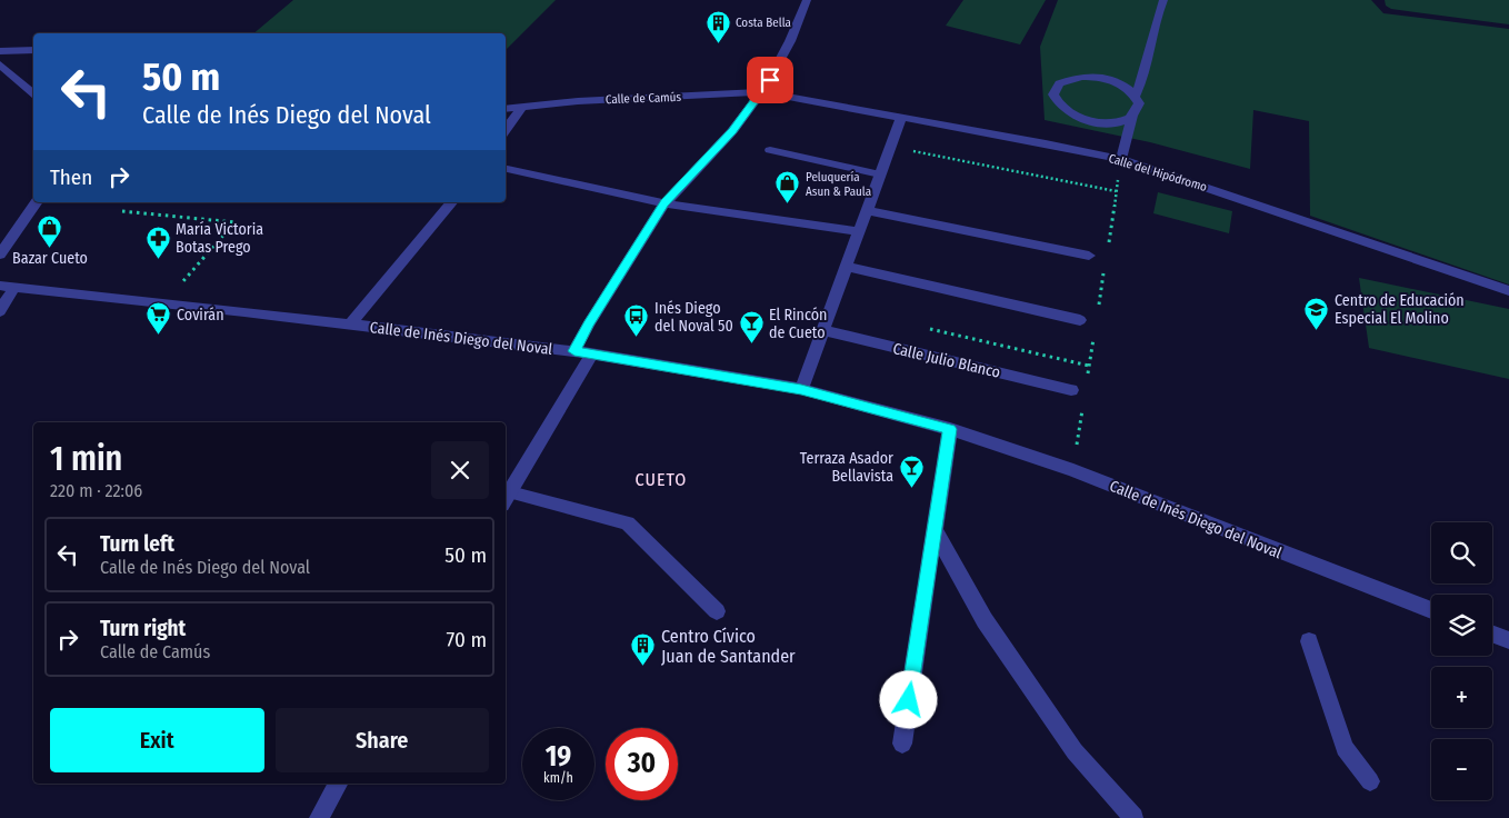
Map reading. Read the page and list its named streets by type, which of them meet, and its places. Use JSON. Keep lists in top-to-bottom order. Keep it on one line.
{"streets":{"street":["Calle de Camús","Calle del Hipódromo","Calle de Inés Diego del Noval","Calle Julio Blanco"]},"crossings":[["Calle de Camús","Calle del Hipódromo"]],"districts":["CUETO"],"places":{"building":["Costa Bella","Centro Cívico Juan de Santander"],"shop":["Peluquería Asun & Paula","Bazar Cueto"],"pharmacy":["María Victoria Botas Prego"],"school or university":["Centro de Educación Especial El Molino"],"supermarket":["Covirán"],"bus stop":["Inés Diego del Noval 50"],"bar":["El Rincón de Cueto","Terraza Asador Bellavista"]},"page":{"turn":["50 m","Calle de Inés Diego del Noval"],"then":"Then","heading":["1 min","220 m · 22:06"],"list":[{"name":"Turn left","note":"Calle de Inés Diego del Noval","value":"50 m"},{"name":"Turn right","note":"Calle de Camús","value":"70 m"}],"map_buttons":["+","−"],"buttons":["Exit","Share"],"speed":"19 km/h","limit":"30"}}
